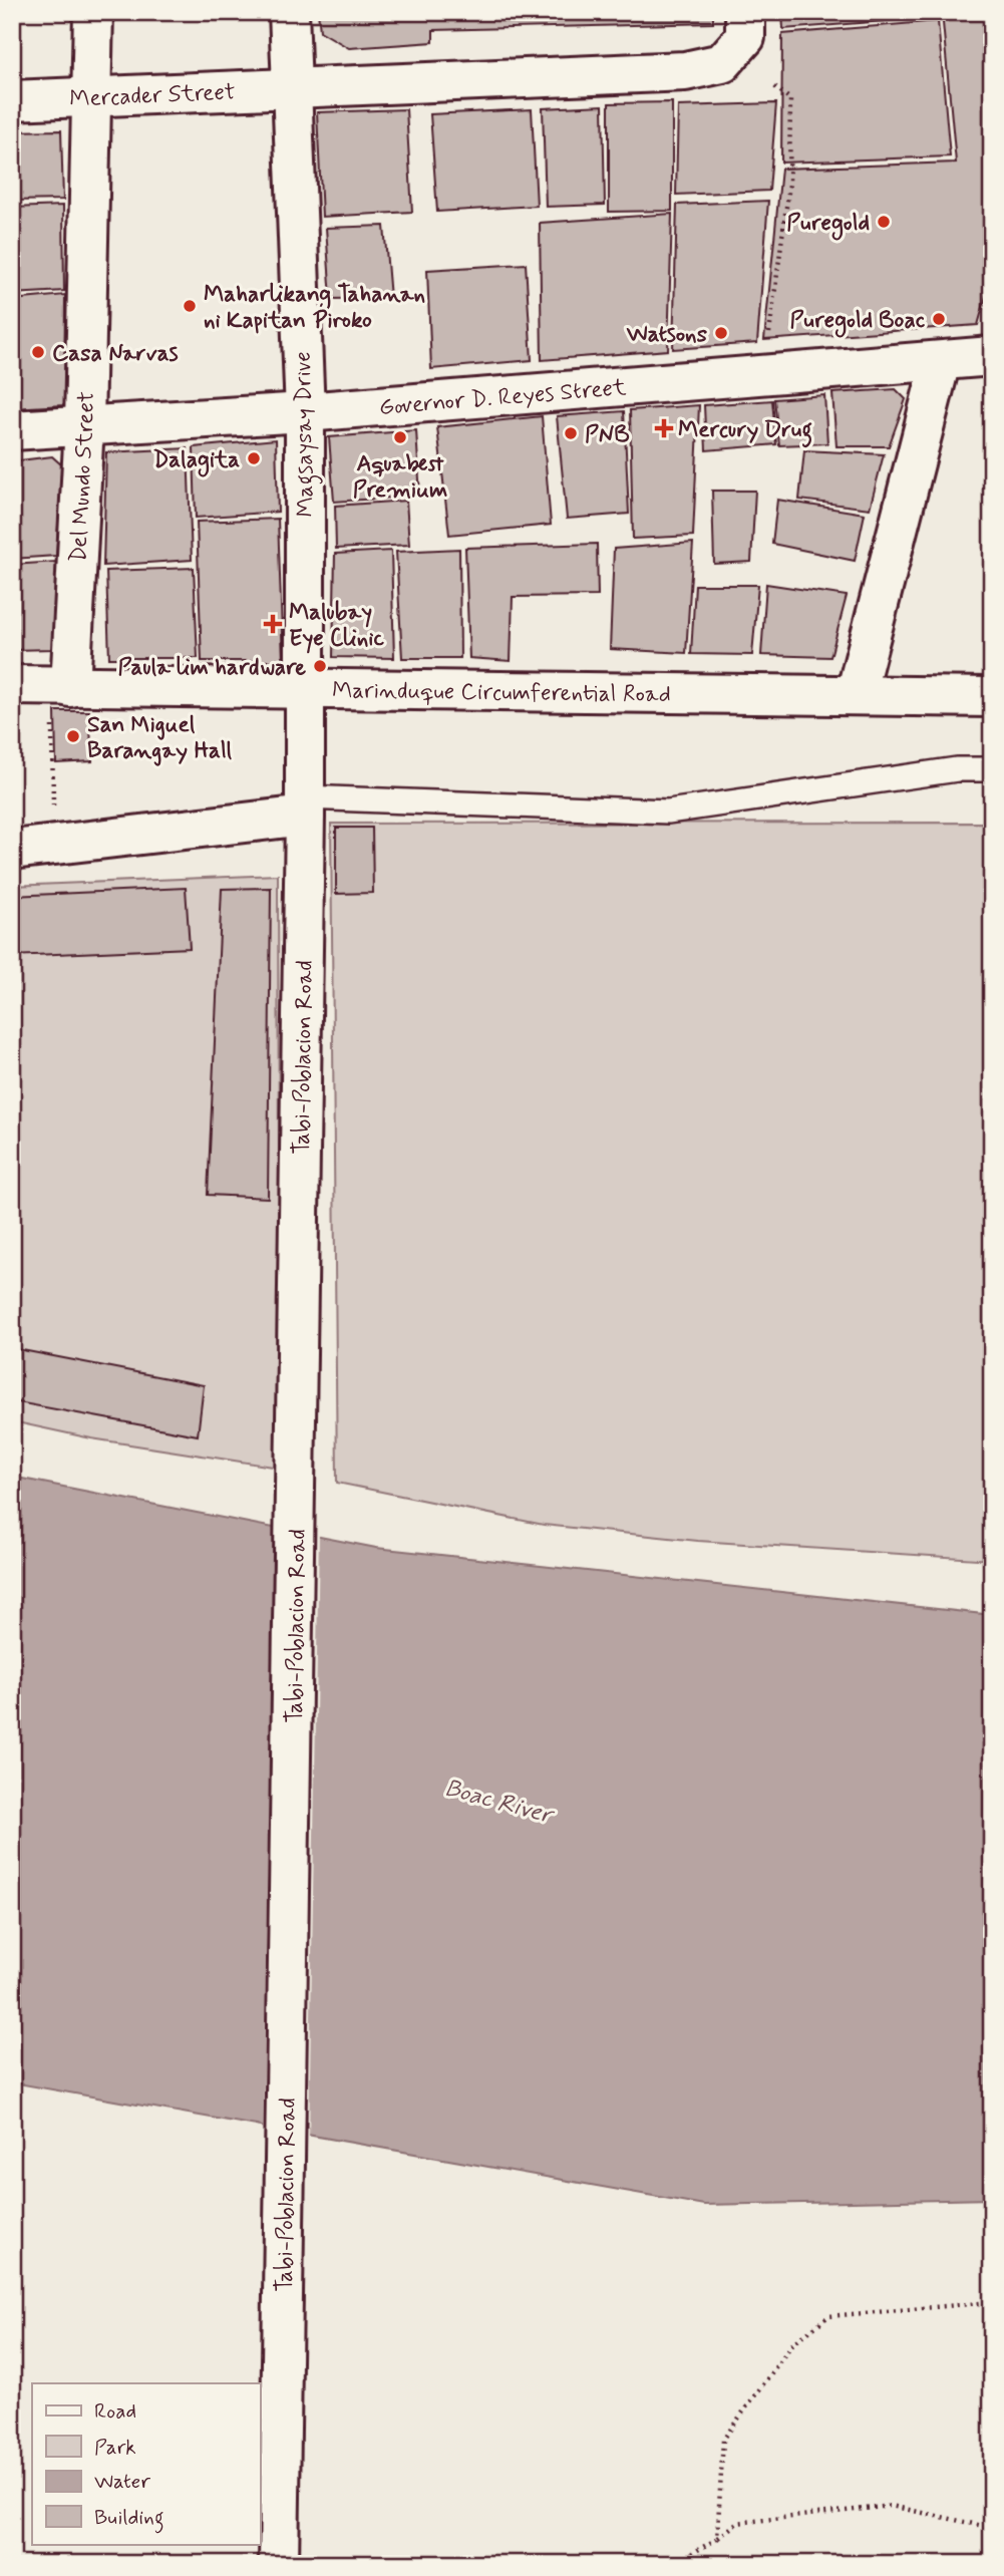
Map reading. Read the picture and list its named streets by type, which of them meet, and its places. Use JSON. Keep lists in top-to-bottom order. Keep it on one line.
{"streets":{"main road":["Mercader Street","Governor D. Reyes Street","Magsaysay Drive","Del Mundo Street","Marinduque Circumferential Road","Tabi-Poblacion Road"]},"crossings":[["Mercader Street","Magsaysay Drive"],["Mercader Street","Del Mundo Street"],["Governor D. Reyes Street","Magsaysay Drive"],["Governor D. Reyes Street","Del Mundo Street"],["Magsaysay Drive","Marinduque Circumferential Road"],["Magsaysay Drive","Tabi-Poblacion Road"],["Del Mundo Street","Marinduque Circumferential Road"],["Marinduque Circumferential Road","Tabi-Poblacion Road"]],"water":["Boac River"],"places":{"other":["Puregold","Maharlikang Tahanan ni Kapitan Piroko","Puregold Boac","Watsons","Casa Narvas","PNB","Aquabest Premium","Dalagita","Paula lim hardware","San Miguel Barangay Hall"],"health":["Mercury Drug","Malubay Eye Clinic"]},"legend":["Road","Park","Water","Building"]}
